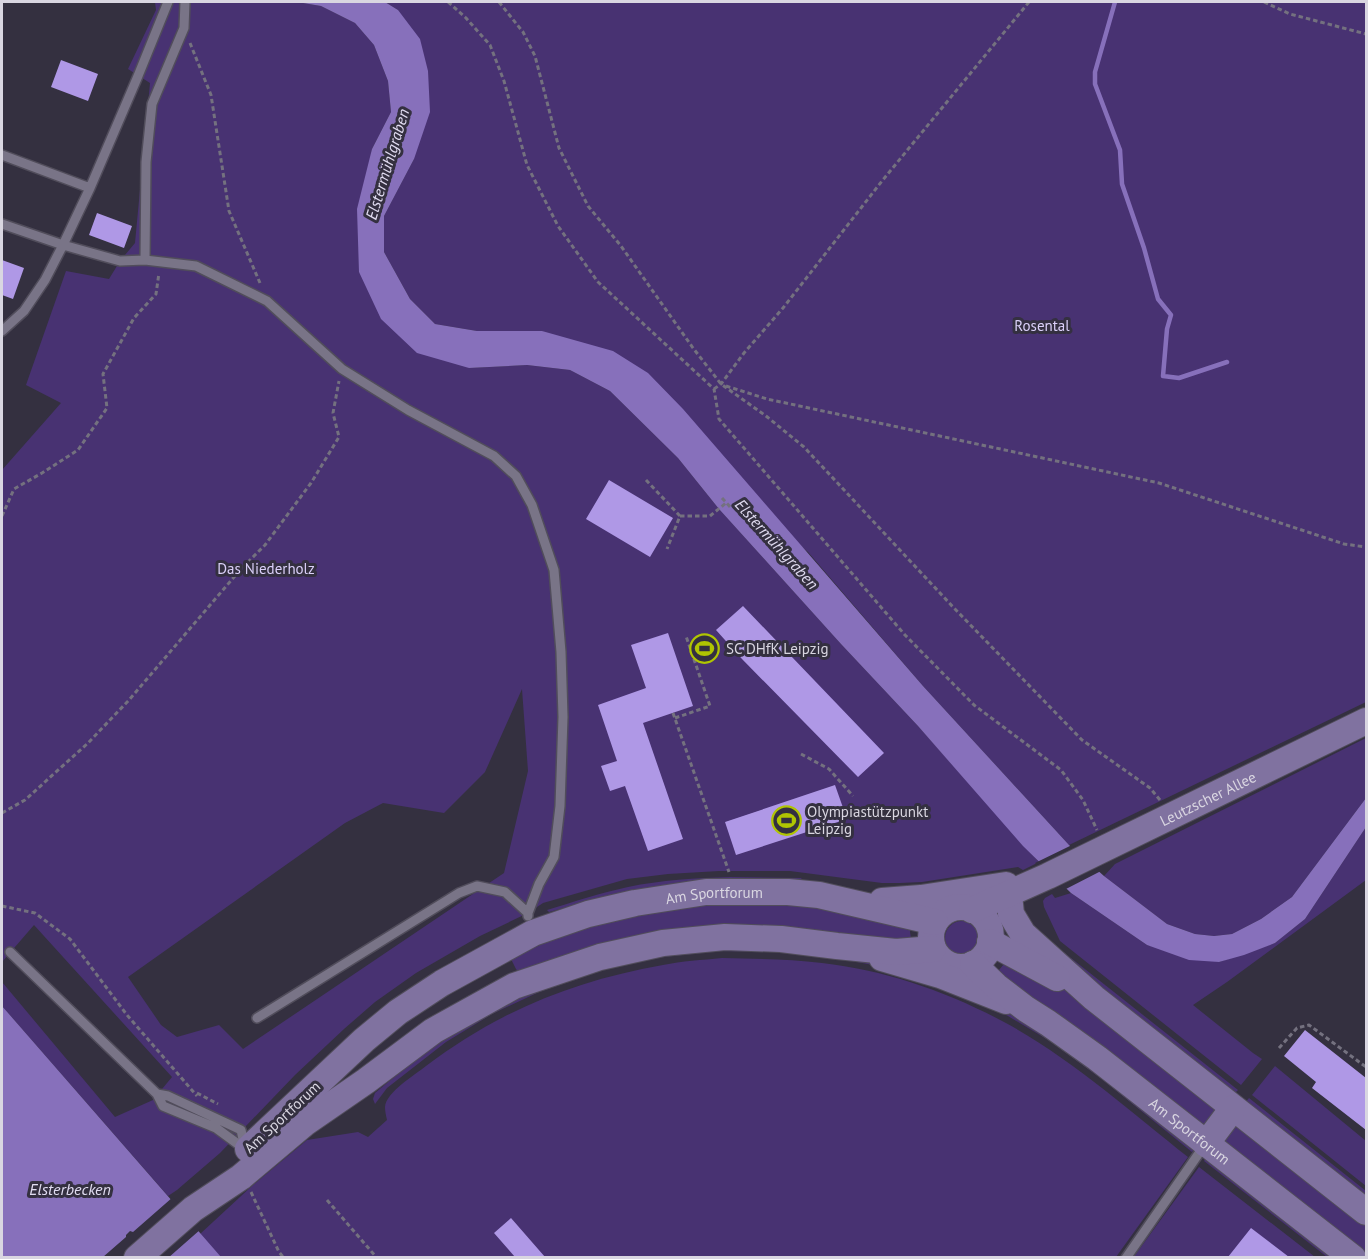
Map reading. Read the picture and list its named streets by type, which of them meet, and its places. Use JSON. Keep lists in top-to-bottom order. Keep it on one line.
{"streets":{"main road":["Leutzscher Allee","Am Sportforum"]},"crossings":[["Leutzscher Allee","Am Sportforum"]],"water":["Elstermühlgraben","Elsterbecken"],"parks":["Rosental","Das Niederholz"],"places":{"sports":["SC DHfK Leipzig","Olympiastützpunkt Leipzig"]}}
